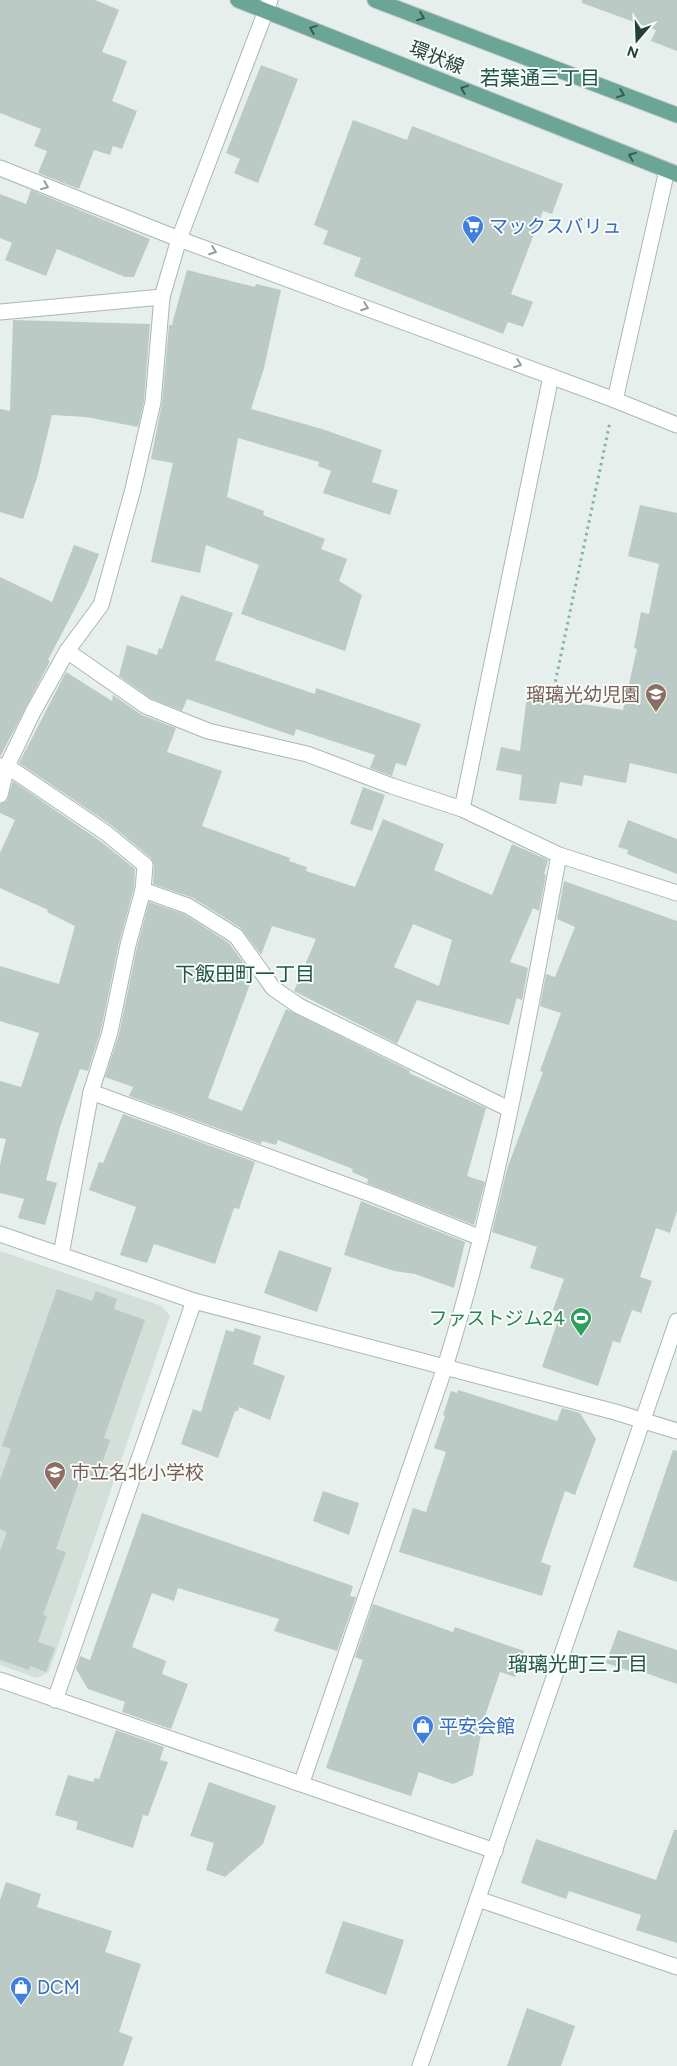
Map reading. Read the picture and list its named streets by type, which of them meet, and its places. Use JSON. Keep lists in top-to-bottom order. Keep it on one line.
{"streets":{"main road":["環状線"]},"districts":["若葉通三丁目","下飯田町一丁目","瑠璃光町三丁目"],"places":{"supermarket":["マックスバリュ"],"school or university":["瑠璃光幼児園","市立名北小学校"],"sports":["ファストジム24"],"shop":["平安会館","DCM"]},"north":"bottom"}
